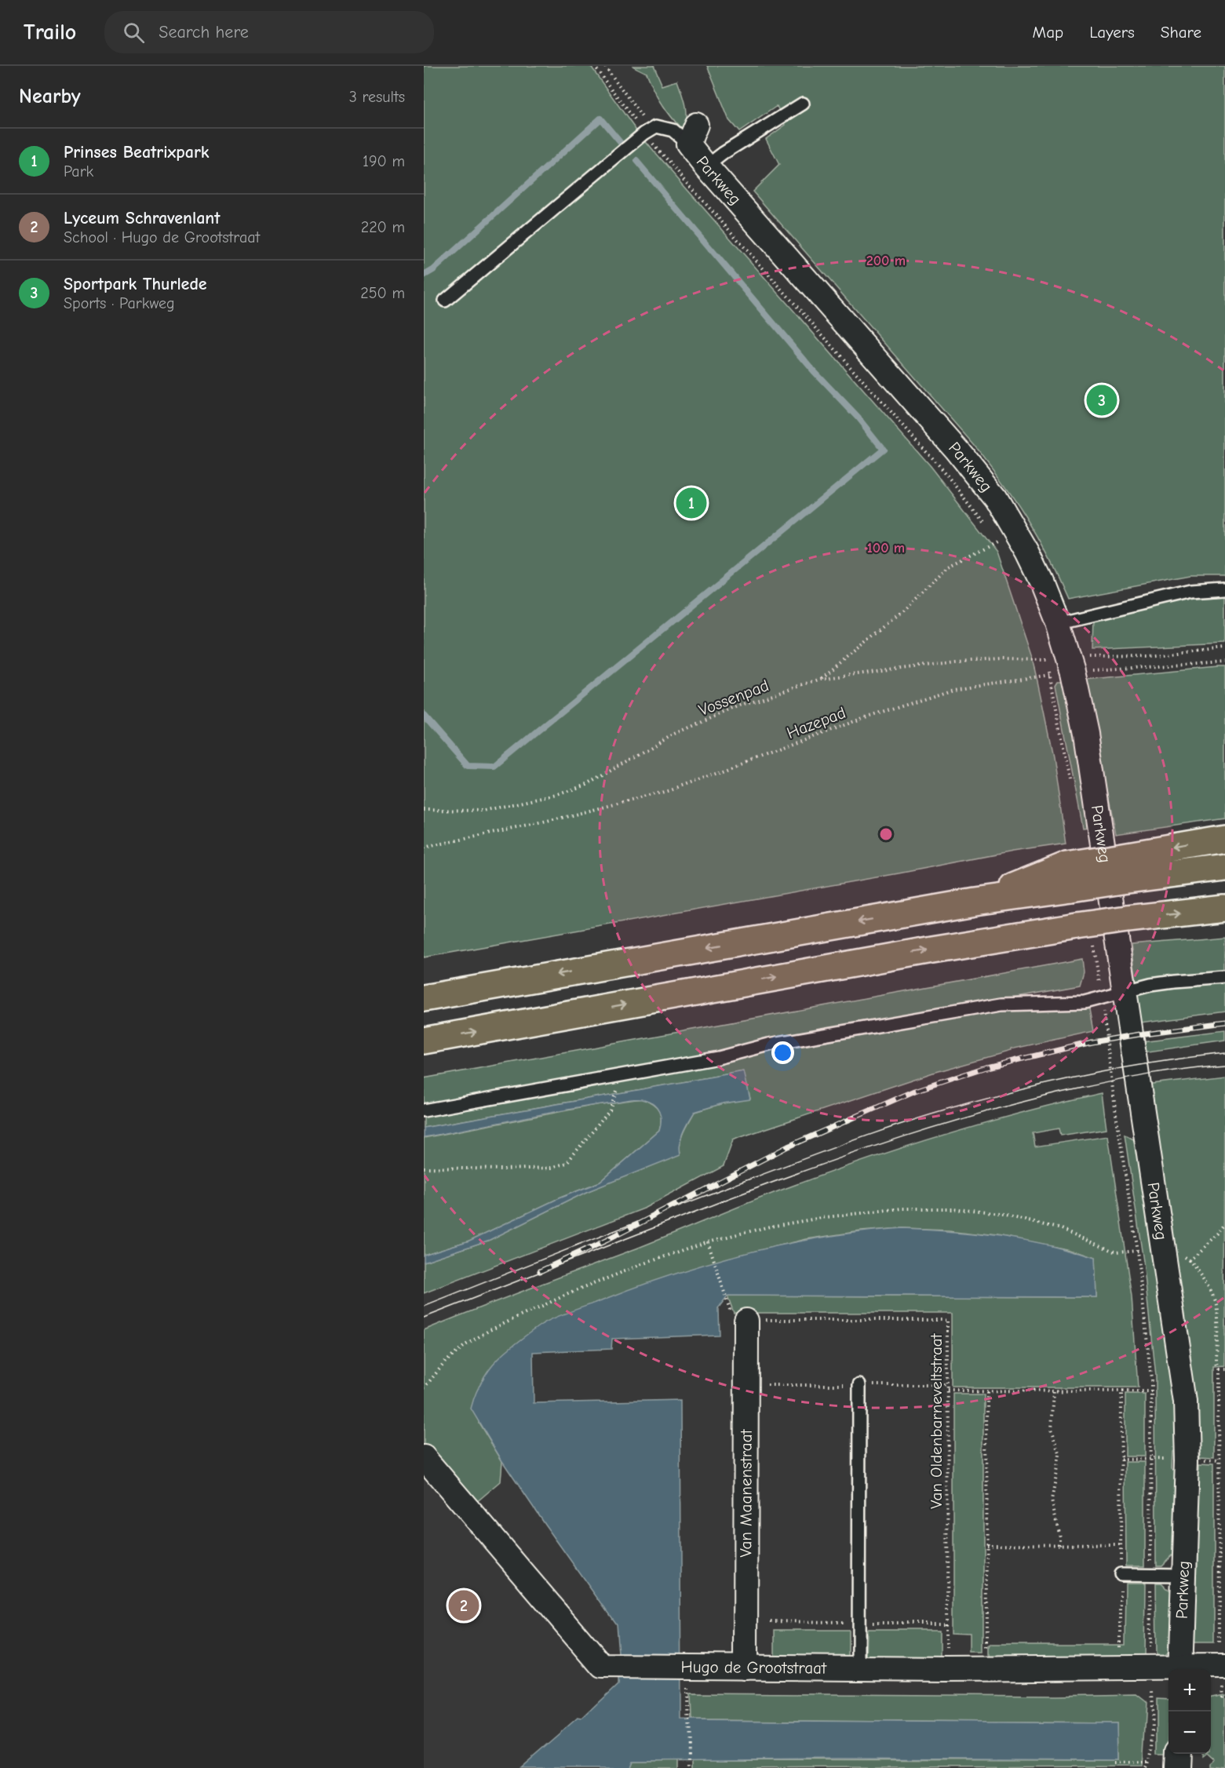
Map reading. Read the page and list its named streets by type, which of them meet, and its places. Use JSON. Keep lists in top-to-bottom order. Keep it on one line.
{"streets":{"street":["Parkweg","Van Maanenstraat","Hugo de Grootstraat"],"path":["Vossenpad","Hazepad","Van Oldenbarneveltstraat"]},"crossings":[["Parkweg","Vossenpad"],["Parkweg","Hazepad"],["Parkweg","Hugo de Grootstraat"],["Vossenpad","Hazepad"],["Van Oldenbarneveltstraat","Van Maanenstraat"],["Van Oldenbarneveltstraat","Hugo de Grootstraat"],["Van Maanenstraat","Hugo de Grootstraat"]],"page":{"header":"Trailo","search":"Search here","nav":["Map","Layers","Share"],"heading":["Nearby","3 results"],"list":[{"mark":"1","name":"Prinses Beatrixpark","note":"Park","value":"190 m"},{"mark":"2","name":"Lyceum Schravenlant","note":"School · Hugo de Grootstraat","value":"220 m"},{"mark":"3","name":"Sportpark Thurlede","note":"Sports · Parkweg","value":"250 m"}],"pins":["3","1","2"],"map_buttons":["+","−"]},"rings":["200 m","100 m"]}
